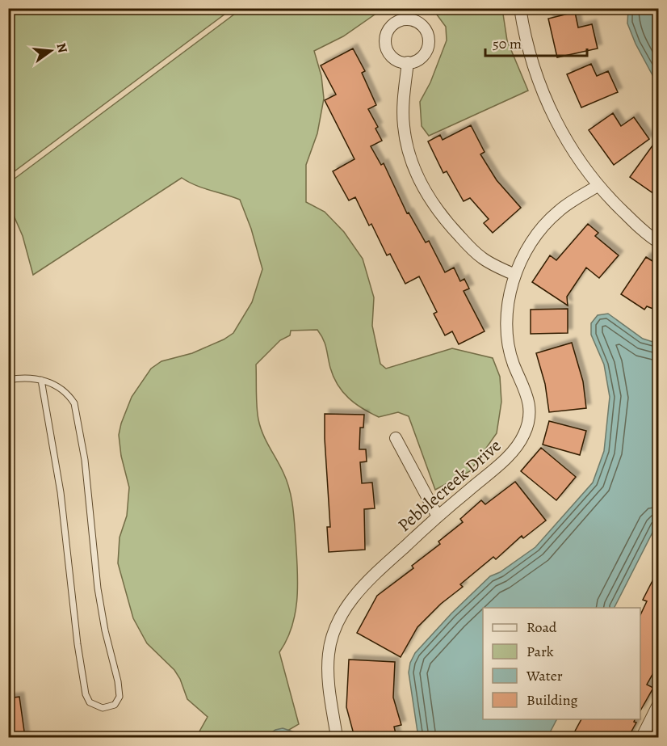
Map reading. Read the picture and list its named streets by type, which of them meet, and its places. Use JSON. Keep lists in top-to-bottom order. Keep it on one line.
{"streets":{"street":["Pebblecreek Drive"]},"legend":["Road","Park","Water","Building"],"scale_bar":"50 m","north":"right"}
